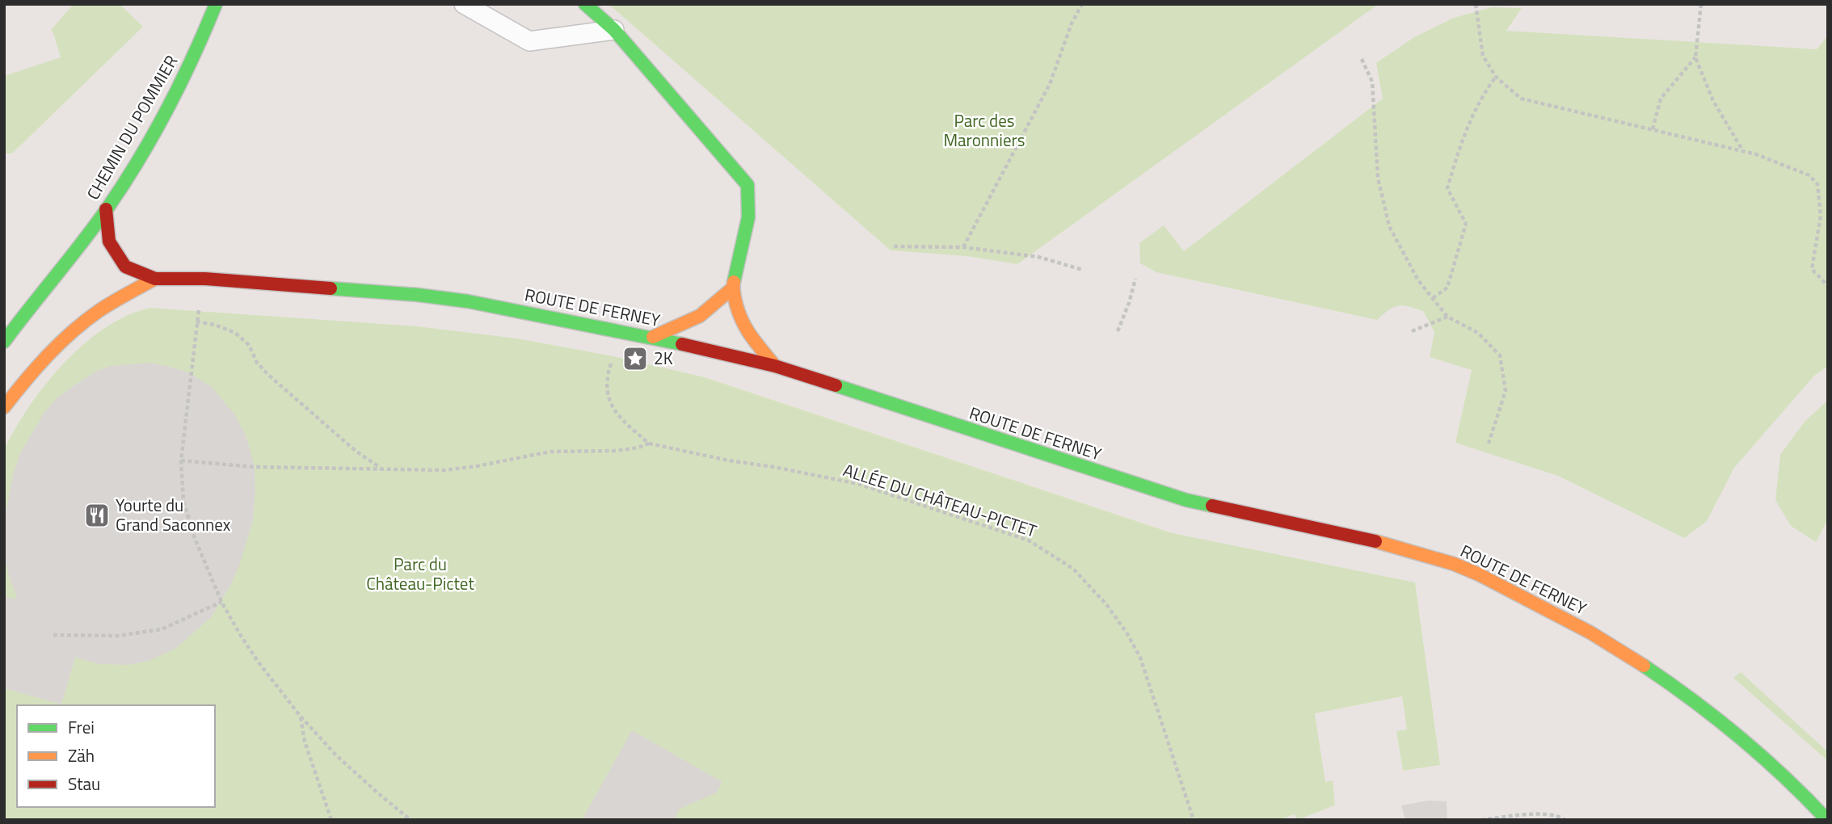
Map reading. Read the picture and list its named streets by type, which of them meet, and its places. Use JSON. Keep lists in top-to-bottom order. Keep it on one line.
{"streets":{"street":["CHEMIN DU POMMIER","ROUTE DE FERNEY"],"path":["ALLÉE DU CHÂTEAU-PICTET"]},"parks":["Parc des Maronniers","Parc du Château-Pictet"],"places":{"place":["2K"],"restaurant":["Yourte du Grand Saconnex"]},"legend":["Frei","Zäh","Stau"]}
